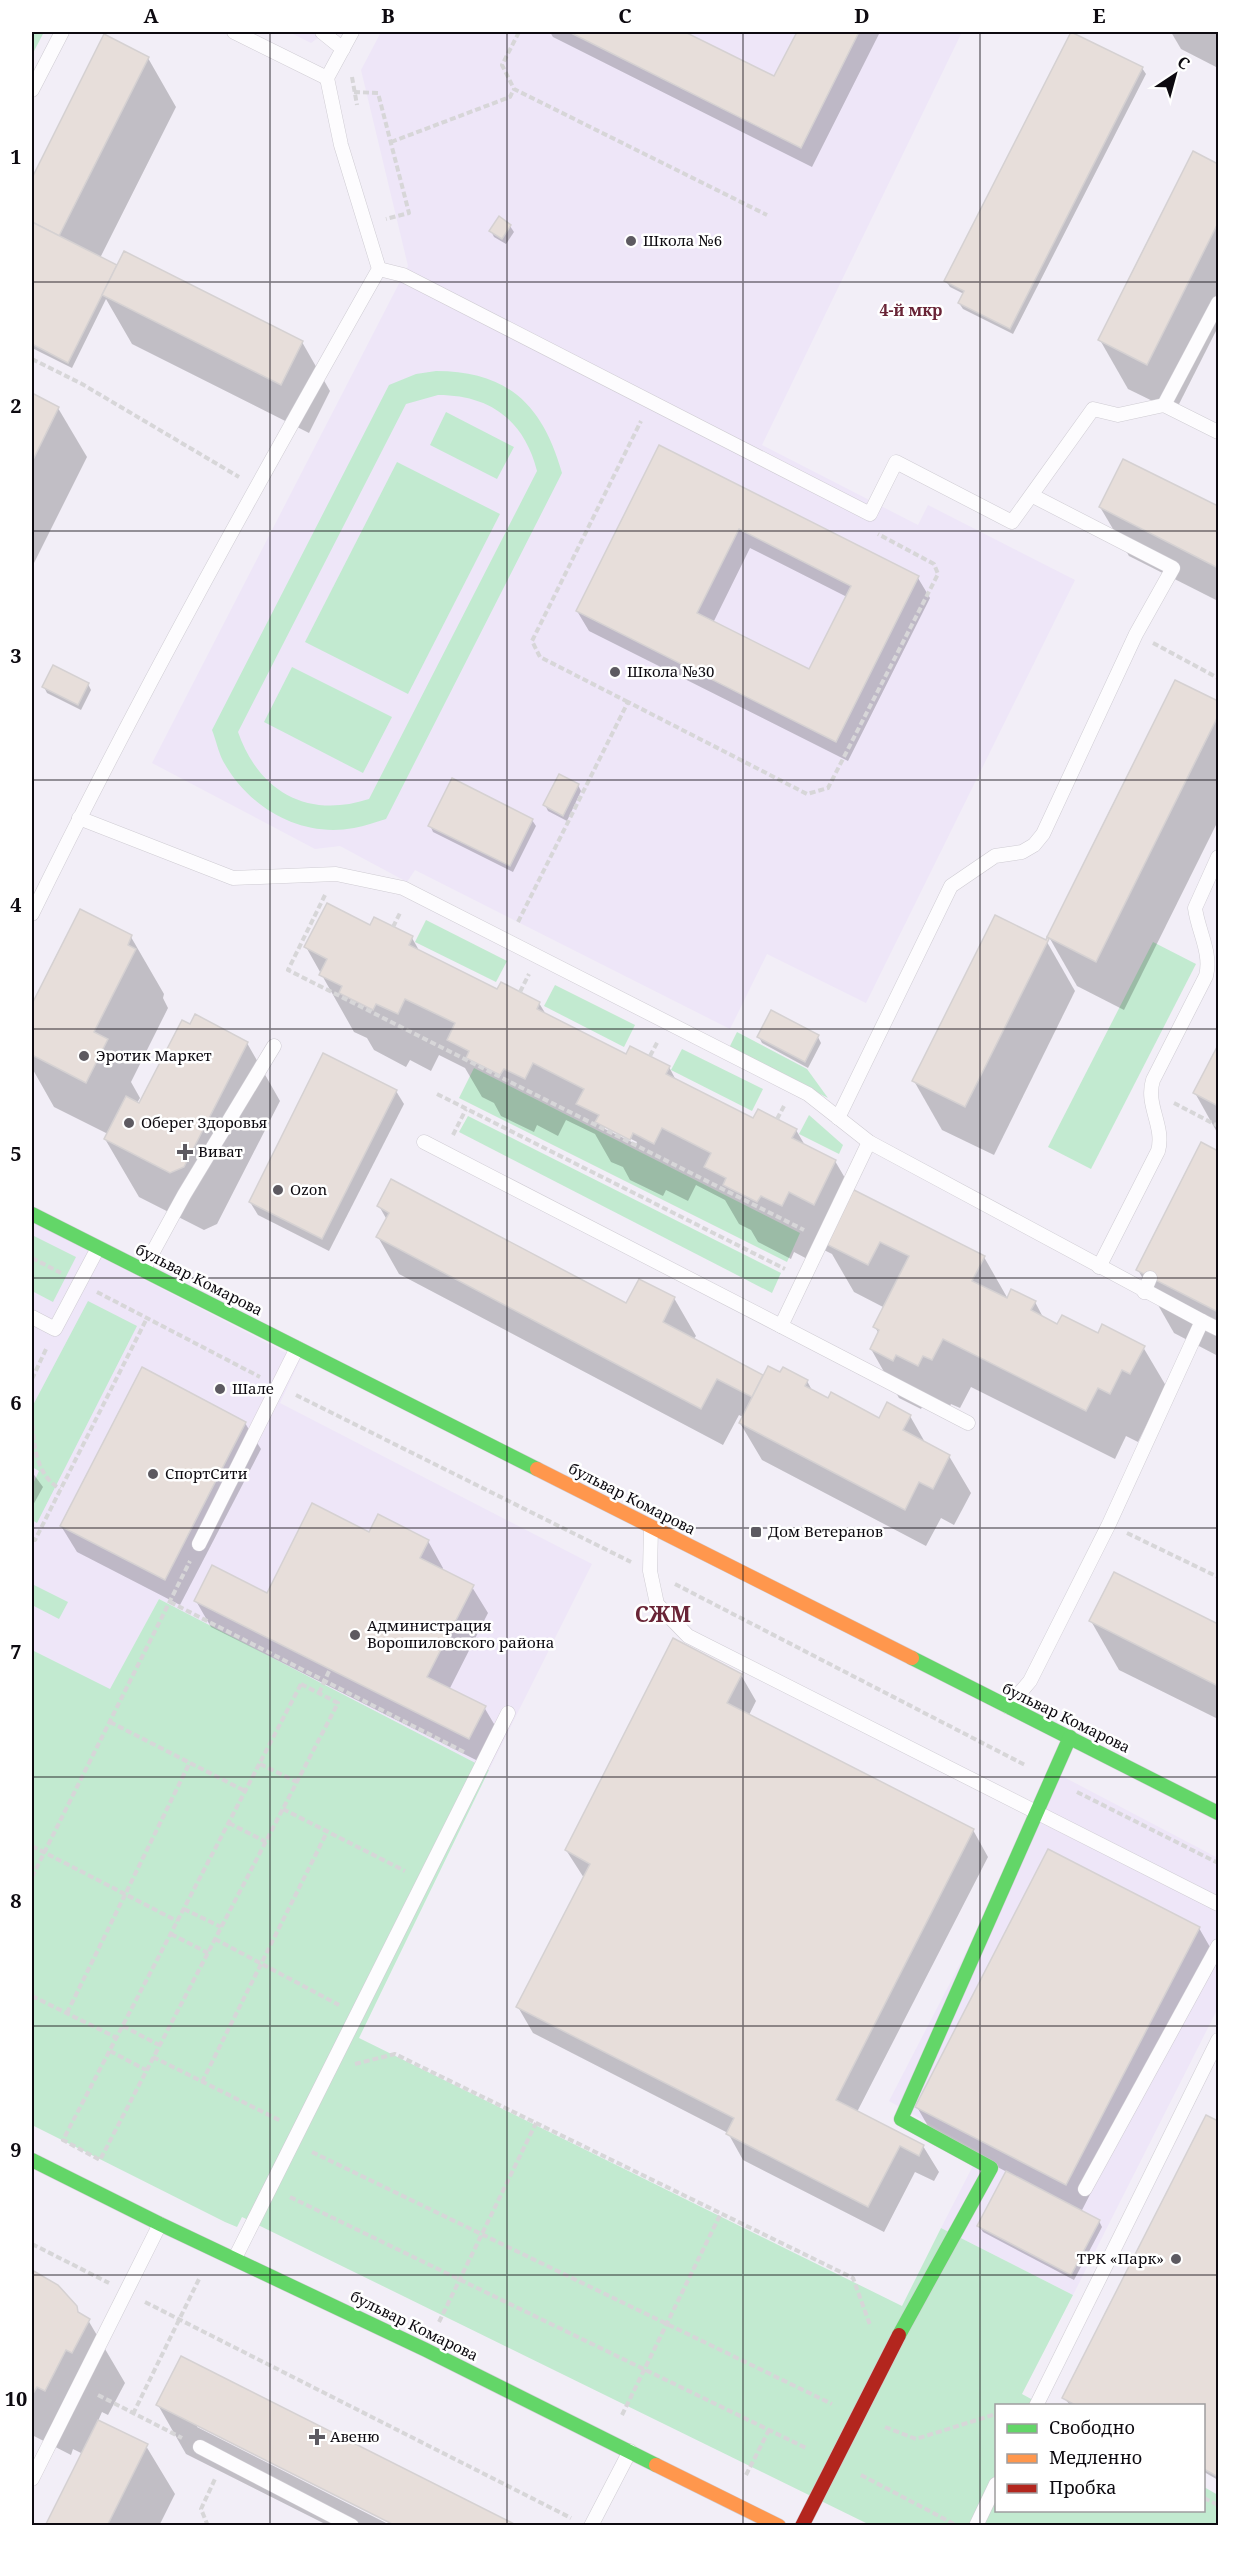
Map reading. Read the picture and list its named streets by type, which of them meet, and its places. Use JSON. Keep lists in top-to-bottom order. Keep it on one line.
{"streets":{"street":["бульвар Комарова"]},"districts":["4-й мкр","СЖМ"],"places":{"other":["Школа №6","Школа №30","Эротик Маркет","Оберег Здоровья","Ozon","Шале","СпортСити","Администрация Ворошиловского района","ТРК «Парк»"],"health":["Виват","Авеню"],"transit":["Дом Ветеранов"]},"legend":["Свободно","Медленно","Пробка"],"north":"top right","grid":{"columns":["A","B","C","D","E"],"rows":["1","2","3","4","5","6","7","8","9","10"]}}
